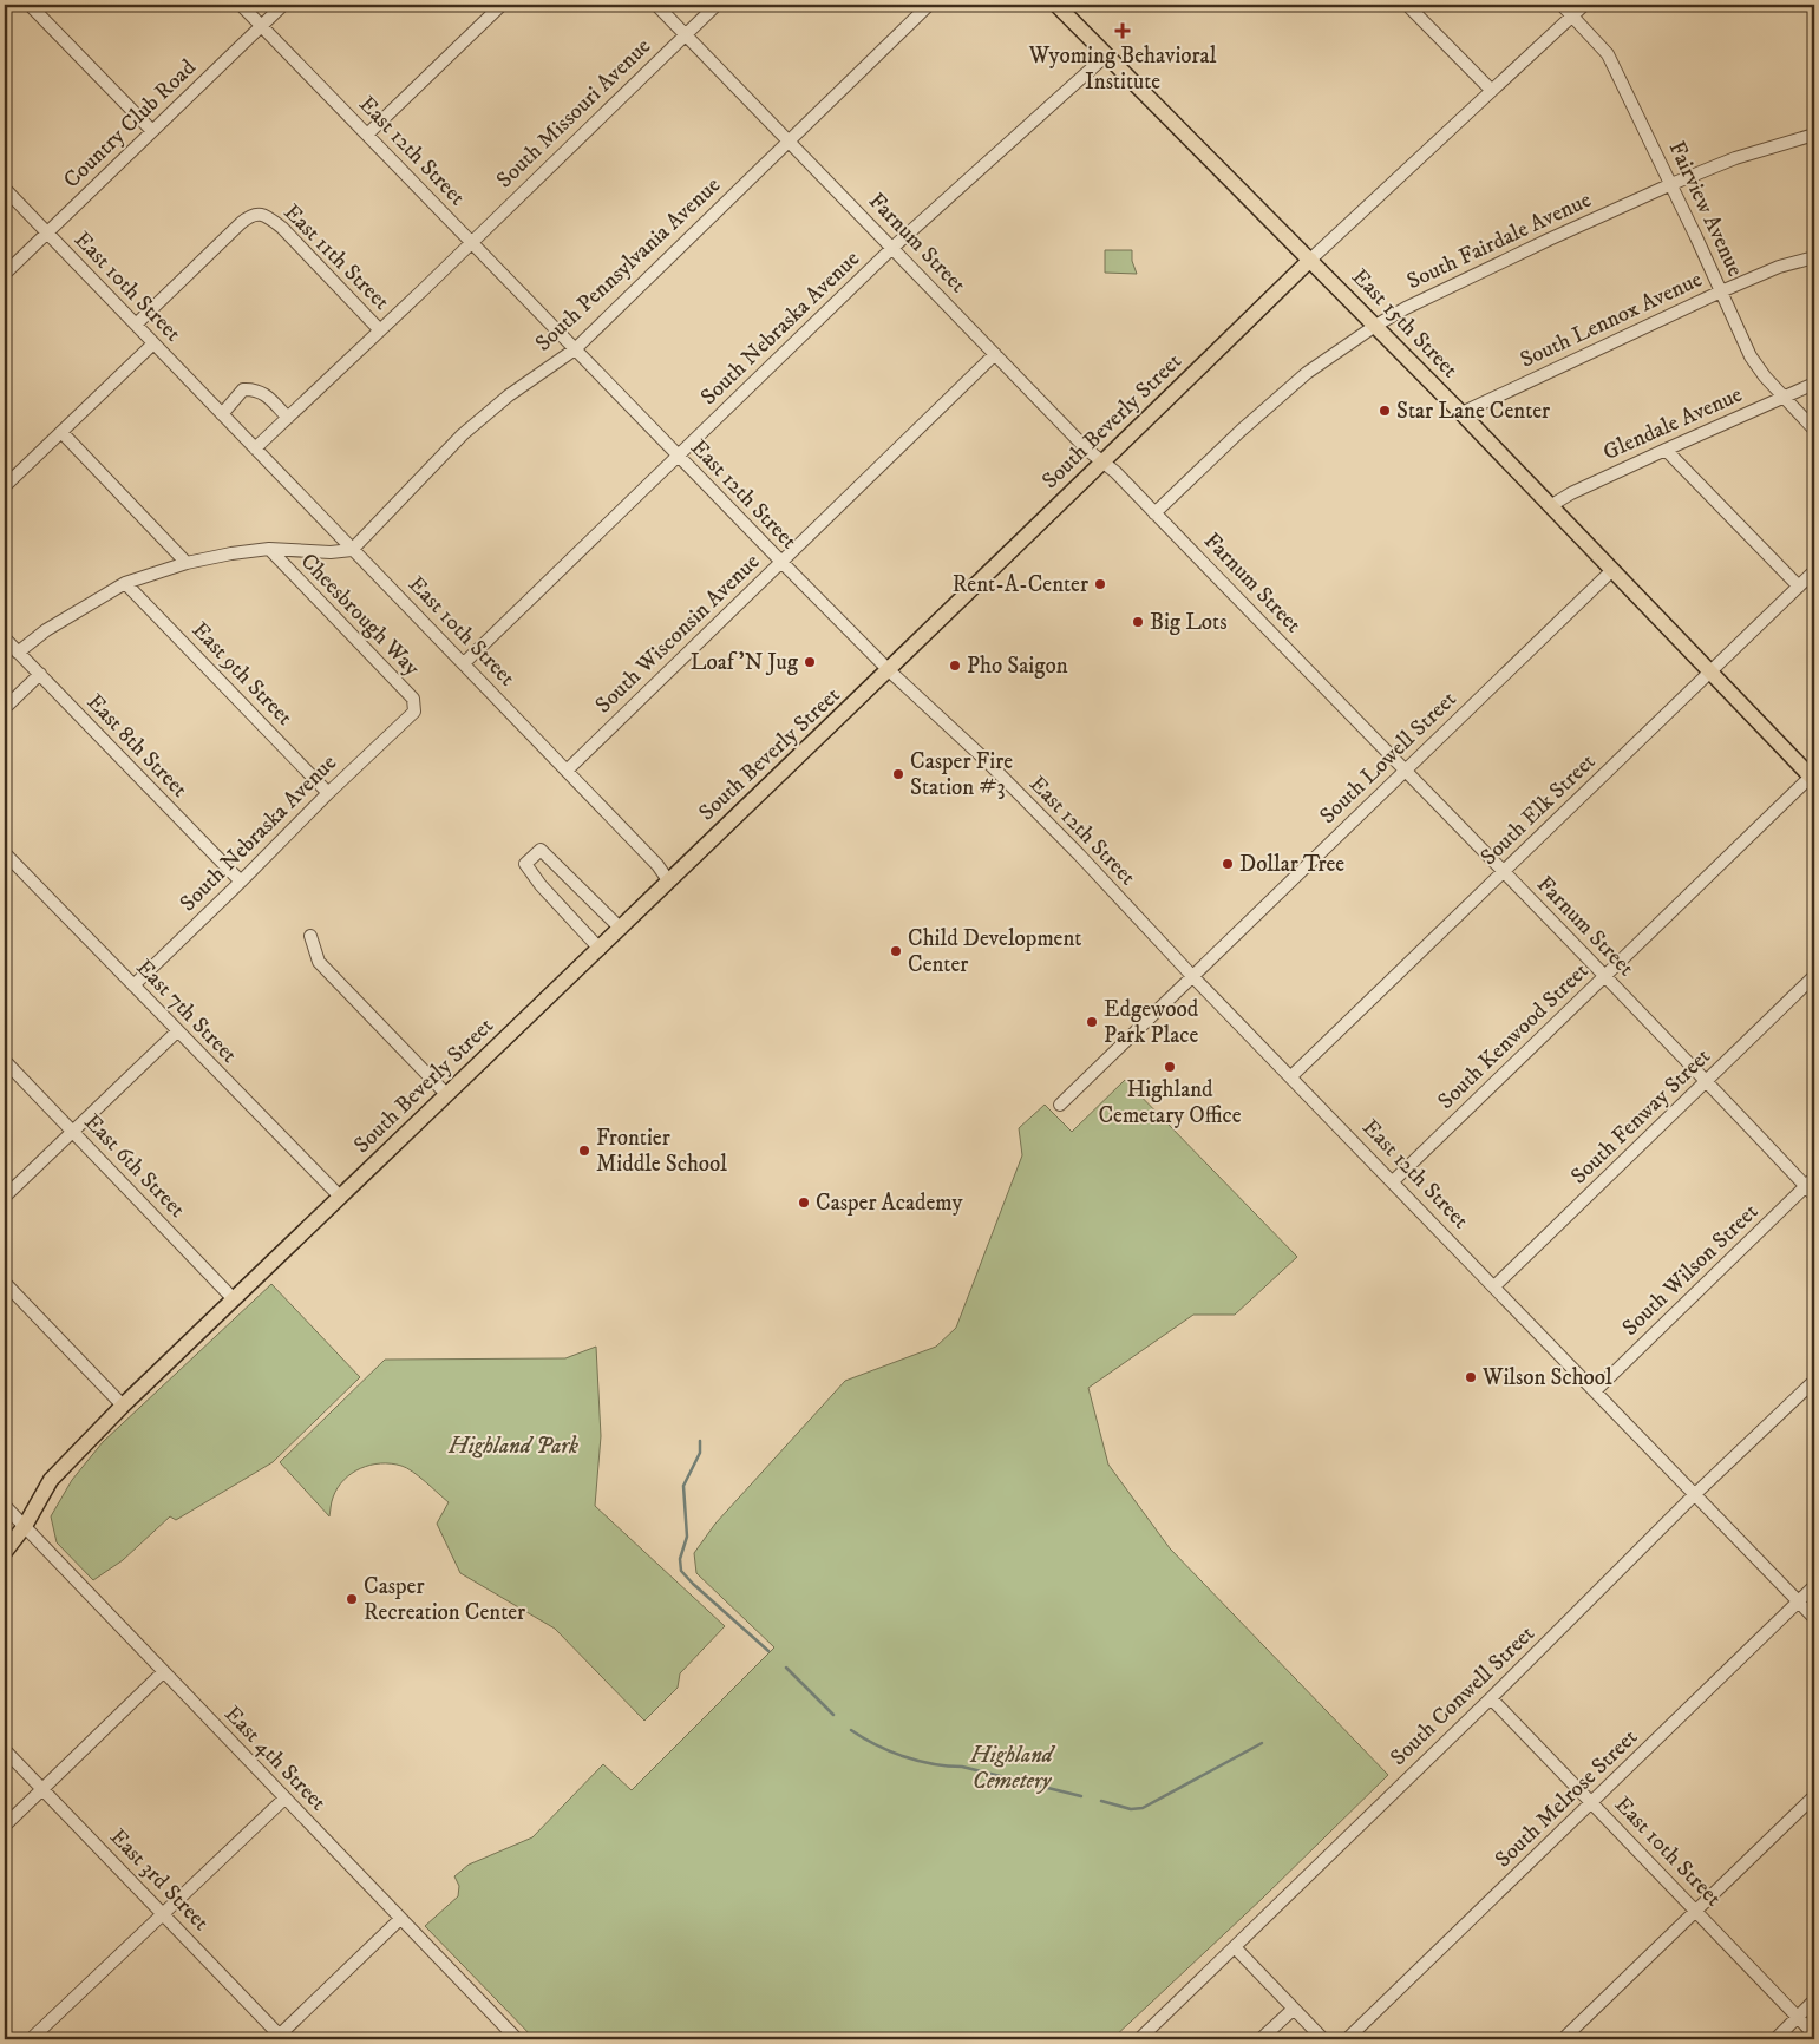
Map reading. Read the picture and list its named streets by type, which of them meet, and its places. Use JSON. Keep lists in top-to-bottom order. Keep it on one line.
{"streets":{"main road":["East 15th Street","South Beverly Street"],"street":["South Missouri Avenue","Country Club Road","East 12th Street","Fairview Avenue","South Fairdale Avenue","Farnum Street","East 11th Street","South Pennsylvania Avenue","East 10th Street","South Lennox Avenue","South Nebraska Avenue","Glendale Avenue","Cheesbrough Way","South Wisconsin Avenue","East 9th Street","East 8th Street","South Lowell Street","South Elk Street","East 7th Street","South Kenwood Street","South Fenway Street","East 6th Street","South Wilson Street","South Conwell Street","East 4th Street","South Melrose Street","East 3rd Street"]},"crossings":[["South Missouri Avenue","East 12th Street"],["South Missouri Avenue","Farnum Street"],["South Missouri Avenue","East 11th Street"],["South Missouri Avenue","East 10th Street"],["Country Club Road","East 12th Street"],["Country Club Road","East 10th Street"],["East 12th Street","South Pennsylvania Avenue"],["East 12th Street","South Nebraska Avenue"],["East 12th Street","South Beverly Street"],["East 12th Street","South Wisconsin Avenue"],["East 12th Street","South Lowell Street"],["East 12th Street","South Elk Street"],["East 12th Street","South Kenwood Street"],["East 12th Street","South Fenway Street"],["East 12th Street","South Wilson Street"],["East 12th Street","South Conwell Street"],["East 12th Street","South Melrose Street"],["Fairview Avenue","South Fairdale Avenue"],["Fairview Avenue","South Lennox Avenue"],["Fairview Avenue","South Beverly Street"],["Fairview Avenue","Glendale Avenue"],["South Fairdale Avenue","Farnum Street"],["South Fairdale Avenue","East 15th Street"],["Farnum Street","South Pennsylvania Avenue"],["Farnum Street","South Nebraska Avenue"],["Farnum Street","South Beverly Street"],["Farnum Street","South Wisconsin Avenue"],["Farnum Street","South Lowell Street"],["Farnum Street","South Elk Street"],["Farnum Street","South Kenwood Street"],["Farnum Street","South Fenway Street"],["Farnum Street","South Wilson Street"],["East 11th Street","East 10th Street"],["South Pennsylvania Avenue","East 10th Street"],["East 10th Street","South Nebraska Avenue"],["East 10th Street","South Beverly Street"],["East 10th Street","South Wisconsin Avenue"],["East 10th Street","South Conwell Street"],["East 10th Street","South Melrose Street"],["South Lennox Avenue","East 15th Street"],["East 15th Street","South Nebraska Avenue"],["East 15th Street","South Beverly Street"],["East 15th Street","Glendale Avenue"],["East 15th Street","South Lowell Street"],["East 15th Street","South Elk Street"],["East 15th Street","South Kenwood Street"],["South Nebraska Avenue","Cheesbrough Way"],["South Nebraska Avenue","East 9th Street"],["South Nebraska Avenue","East 8th Street"],["South Nebraska Avenue","East 7th Street"],["South Beverly Street","East 7th Street"],["South Beverly Street","East 6th Street"],["South Beverly Street","East 4th Street"]],"parks":["Highland Park","Highland Cemetery"],"places":{"health":["Wyoming Behavioral Institute"],"other":["Star Lane Center","Rent-A-Center","Big Lots","Loaf 'N Jug","Pho Saigon","Casper Fire Station #3","Dollar Tree","Child Development Center","Edgewood Park Place","Highland Cemetary Office","Frontier Middle School","Casper Academy","Wilson School","Casper Recreation Center"]}}
